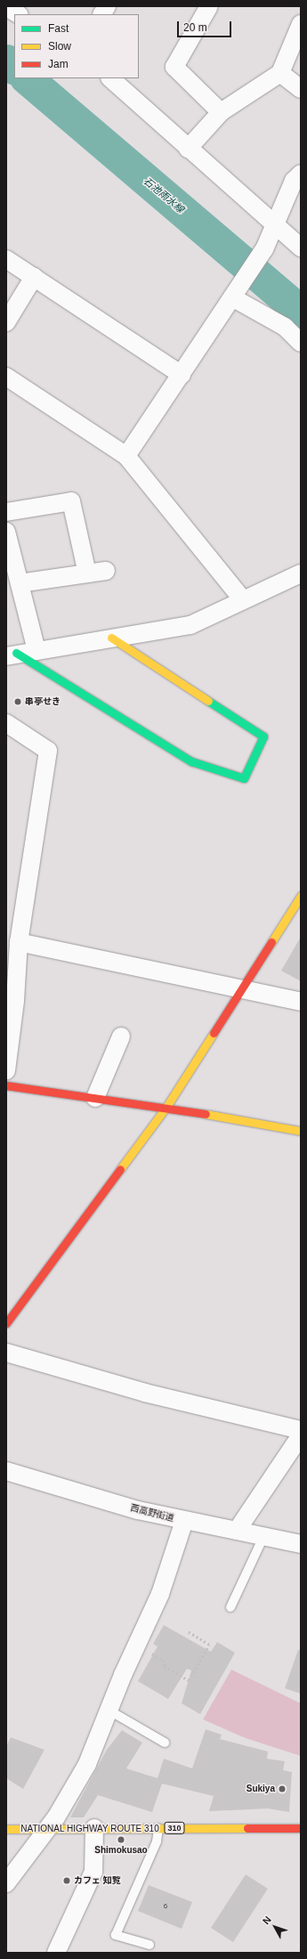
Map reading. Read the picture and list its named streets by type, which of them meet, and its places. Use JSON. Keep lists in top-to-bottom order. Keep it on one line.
{"streets":{"main road":["310","NATIONAL HIGHWAY ROUTE 310"],"street":["西高野街道"]},"water":["石池雨水線"],"places":["串亭せき","Sukiya","Shimokusao","カフェ 知覧"],"house_numbers":["6"],"legend":["Fast","Slow","Jam"],"scale_bar":"20 m","north":"top left"}
